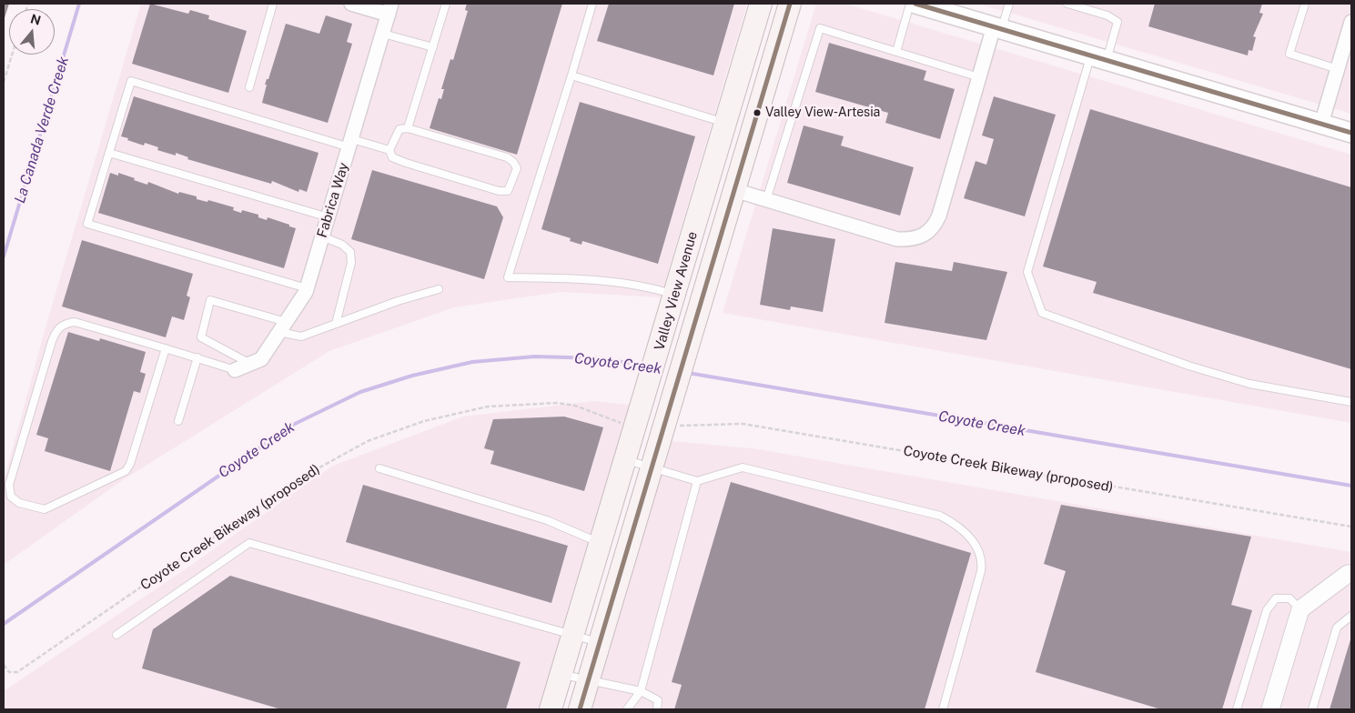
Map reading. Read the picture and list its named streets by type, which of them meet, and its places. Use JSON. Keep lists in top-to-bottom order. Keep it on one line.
{"streets":{"main road":["Valley View Avenue"],"street":["Fabrica Way"],"path":["Coyote Creek Bikeway (proposed)"]},"crossings":[["Valley View Avenue","Coyote Creek Bikeway (proposed)"]],"water":["La Canada Verde Creek","Coyote Creek"],"places":["Valley View-Artesia"],"north":"top"}
